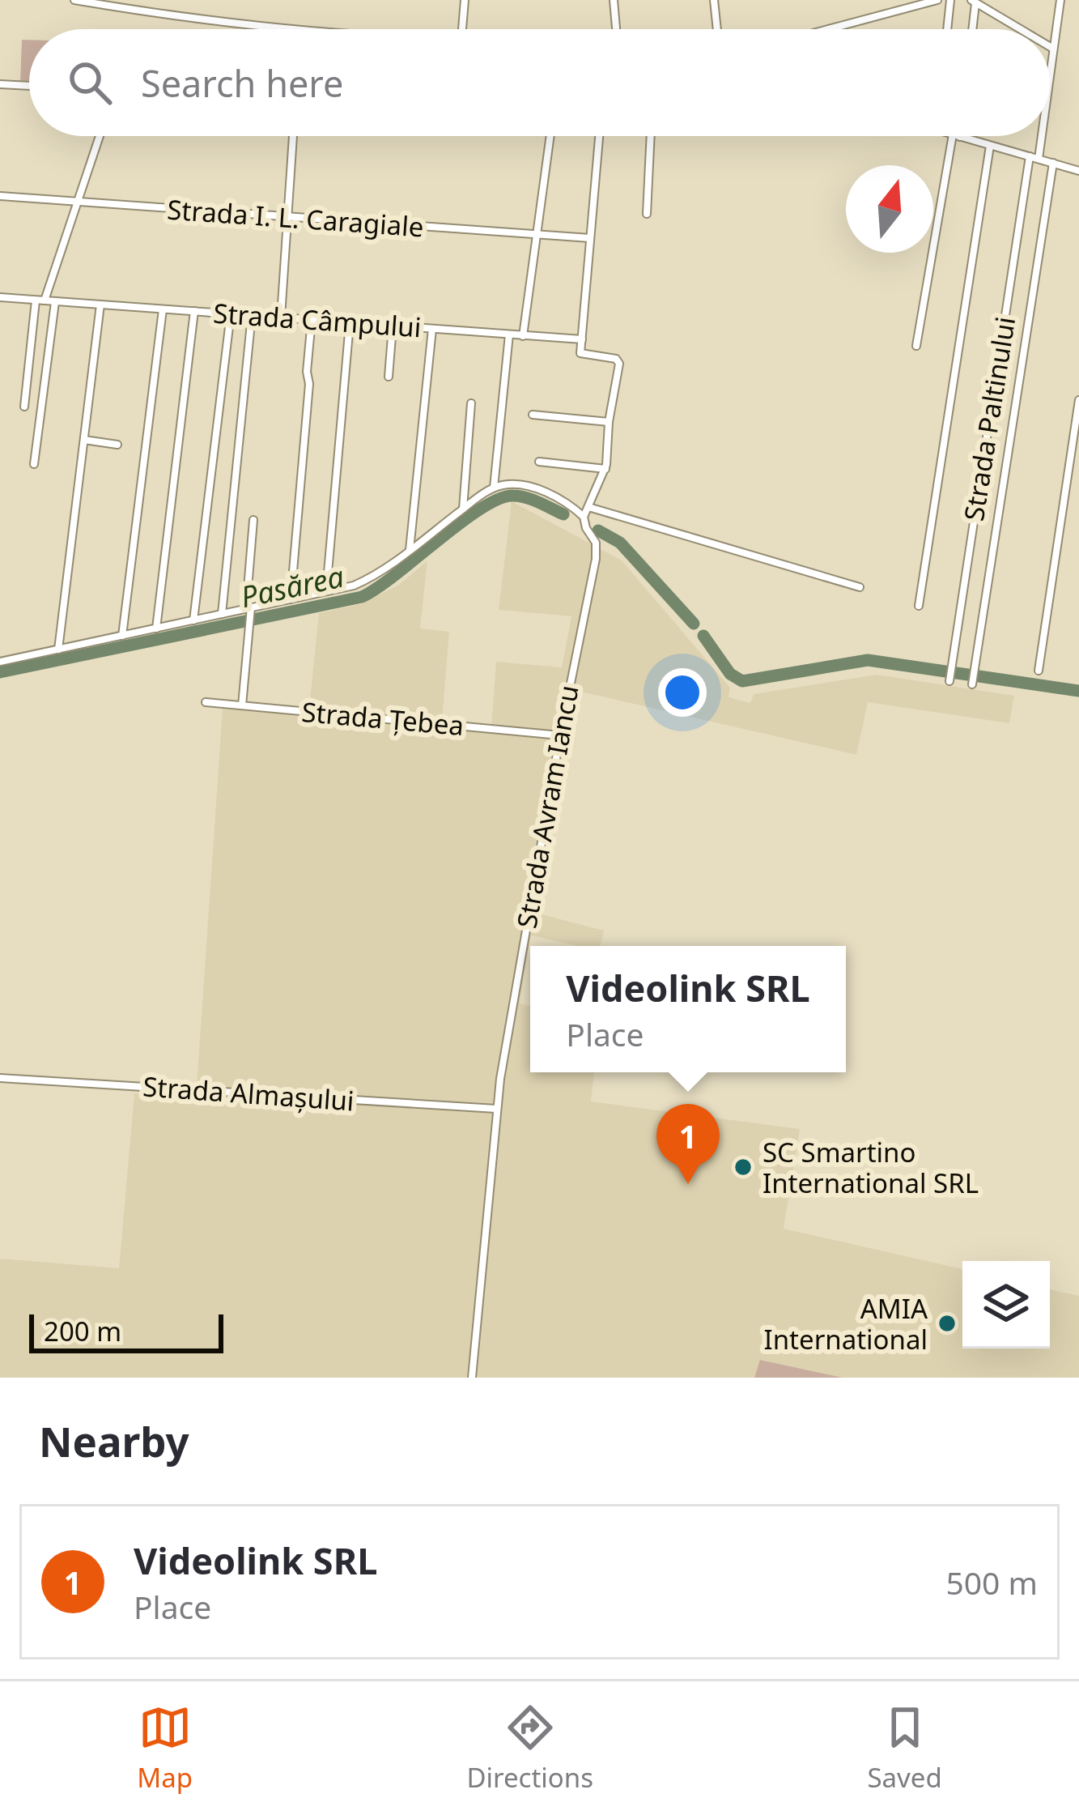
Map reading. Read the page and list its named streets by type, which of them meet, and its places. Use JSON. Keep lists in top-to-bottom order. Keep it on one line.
{"streets":{"street":["Strada I. L. Caragiale","Strada Câmpului","Strada Paltinului","Strada Țebea","Strada Avram Iancu","Strada Almașului"]},"crossings":[["Strada Țebea","Strada Avram Iancu"],["Strada Avram Iancu","Strada Almașului"]],"water":["Pasărea"],"places":["SC Smartino International SRL","AMIA International"],"scale_bar":"200 m","north":"top","page":{"search":"Search here","popup":["Videolink SRL","Place"],"pins":"1","scale":"200 m","heading":"Nearby","list":[{"mark":"1","name":"Videolink SRL","note":"Place","value":"500 m"}],"nav":["Map","Directions","Saved"]}}
